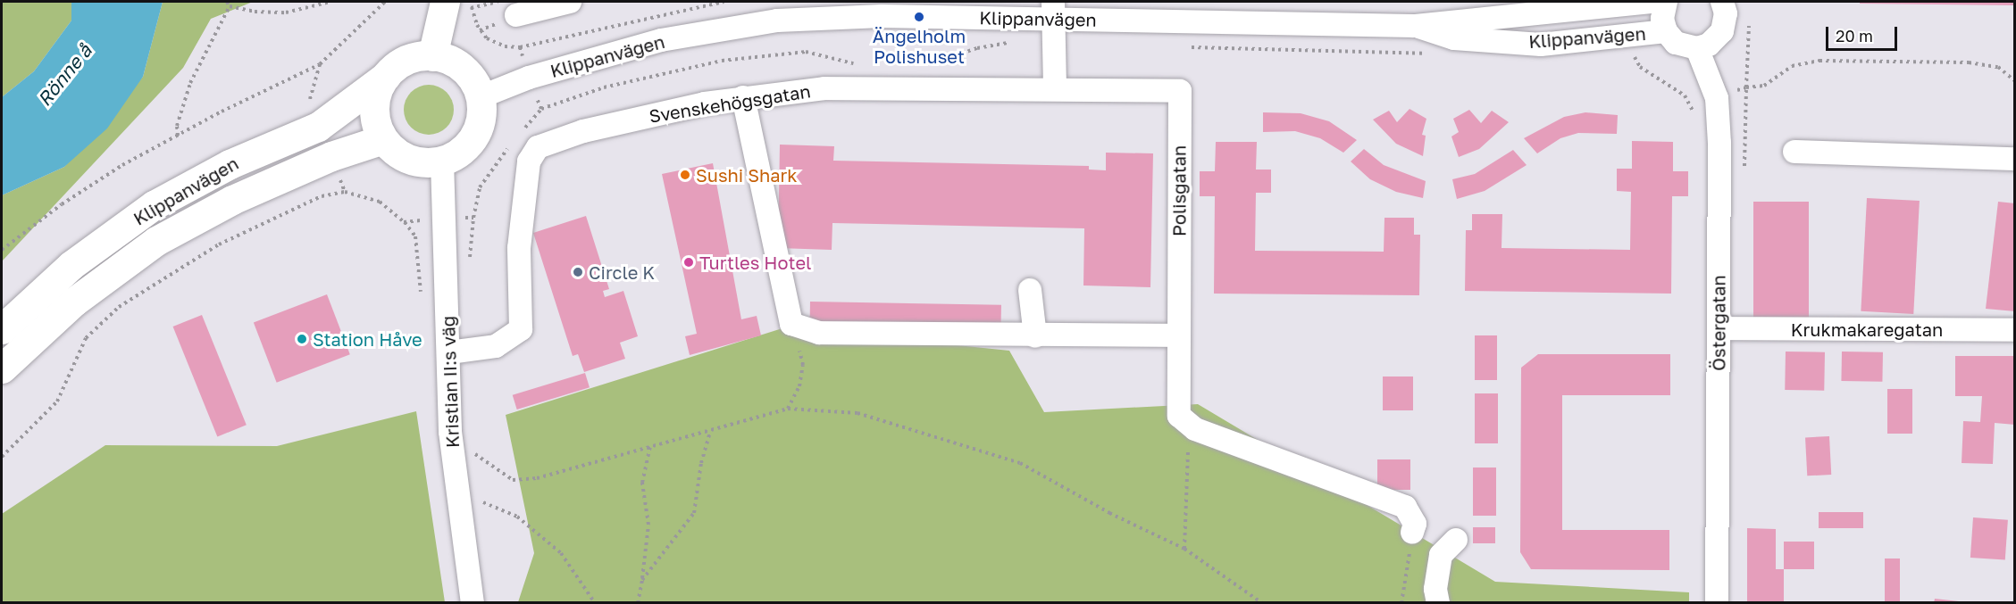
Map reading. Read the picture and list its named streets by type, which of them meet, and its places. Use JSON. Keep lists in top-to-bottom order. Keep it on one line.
{"streets":{"main road":["Klippanvägen"],"street":["Svenskehögsgatan","Polisgatan","Östergatan","Krukmakaregatan","Kristian II:s väg"]},"crossings":[["Klippanvägen","Kristian II:s väg"],["Svenskehögsgatan","Polisgatan"],["Svenskehögsgatan","Kristian II:s väg"],["Östergatan","Krukmakaregatan"]],"water":["Rönne å"],"places":["Ängelholm Polishuset","Sushi Shark","Turtles Hotel","Circle K","Station Håve"],"scale_bar":"20 m"}
